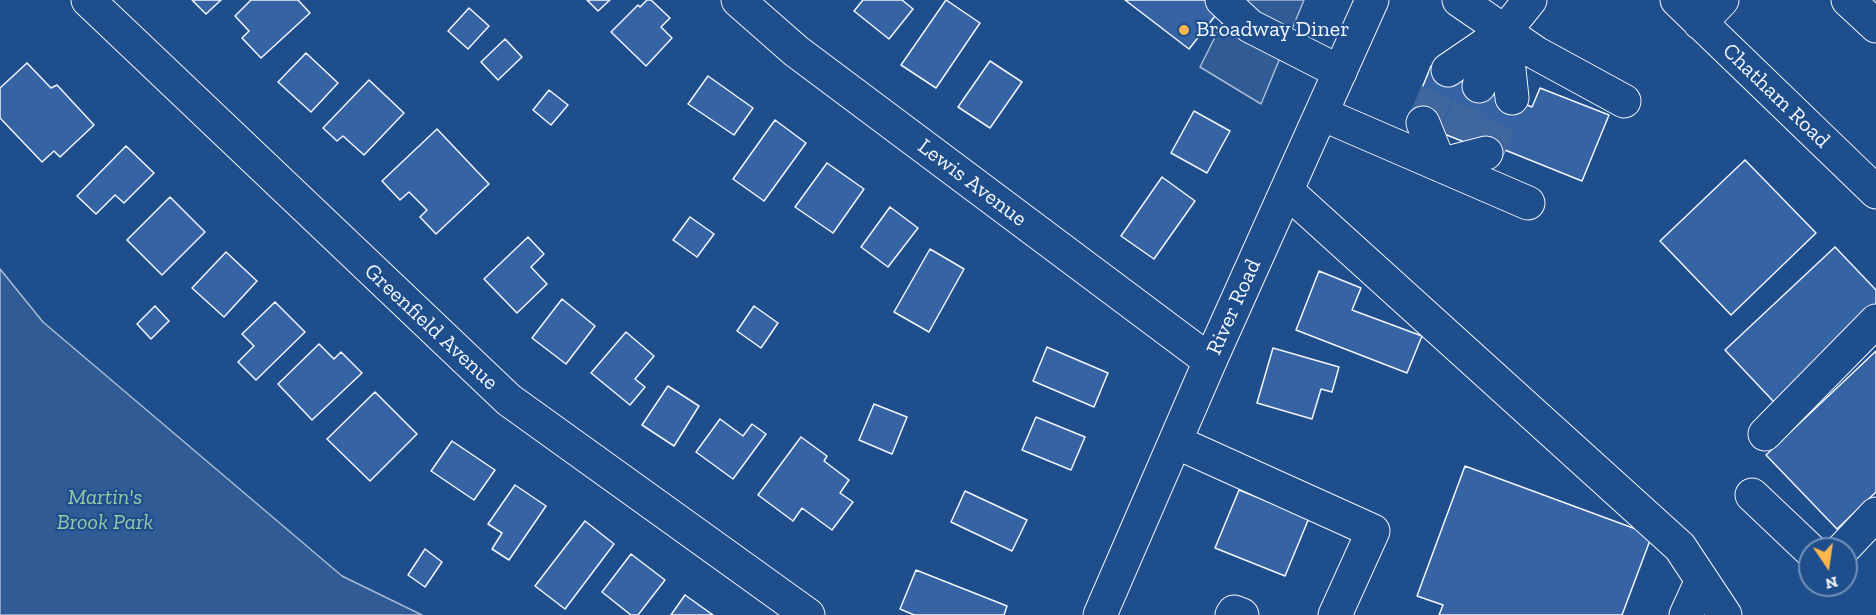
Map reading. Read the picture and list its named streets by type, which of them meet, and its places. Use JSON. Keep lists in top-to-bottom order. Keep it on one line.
{"streets":{"street":["Chatham Road","Lewis Avenue","River Road","Greenfield Avenue"]},"crossings":[["Lewis Avenue","River Road"]],"parks":["Martin's Brook Park"],"places":["Broadway Diner"],"north":"bottom"}
